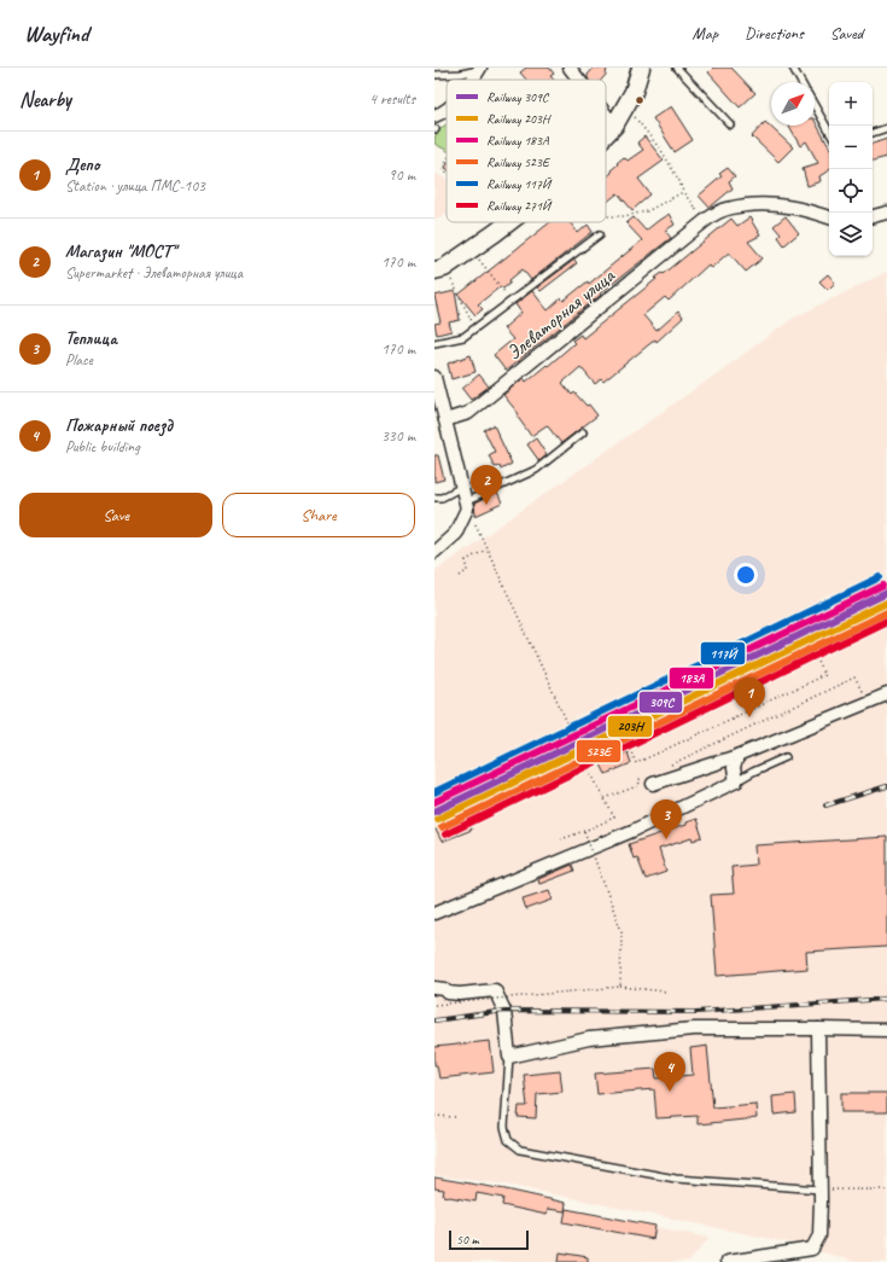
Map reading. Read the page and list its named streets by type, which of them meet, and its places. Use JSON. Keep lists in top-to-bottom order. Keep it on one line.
{"streets":{"street":["Элеваторная улица"]},"lines":["rail line 117Й","rail line 183А","rail line 309С","rail line 203Н","rail line 523Е","rail line 271Й"],"legend":["Railway 309С","Railway 203Н","Railway 183А","Railway 523Е","Railway 117Й","Railway 271Й"],"scale_bar":"50 m","north":"top right","page":{"header":"Wayfind","nav":["Map","Directions","Saved"],"heading":["Nearby","4 results"],"map_buttons":["+","−"],"list":[{"mark":"1","name":"Депо","note":"Station · улица ПМС-103","value":"90 m"},{"mark":"2","name":"Магазин \"МОСТ\"","note":"Supermarket · Элеваторная улица","value":"170 m"},{"mark":"3","name":"Теплица","note":"Place","value":"170 m"},{"mark":"4","name":"Пожарный поезд","note":"Public building","value":"330 m"}],"pins":["2","1","3","4"],"buttons":["Save","Share"],"scale":"50 m"}}
